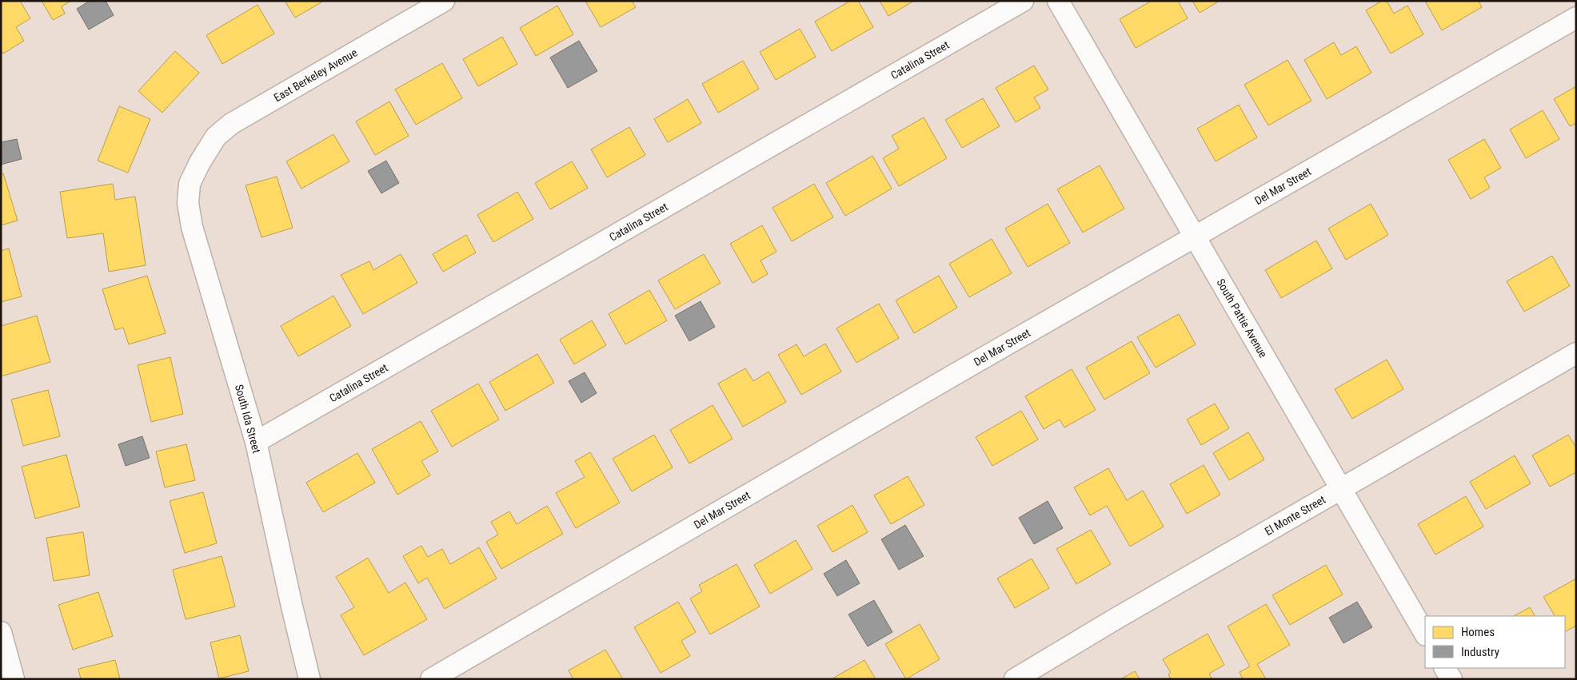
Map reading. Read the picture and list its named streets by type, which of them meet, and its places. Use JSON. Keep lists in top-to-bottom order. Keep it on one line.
{"streets":{"street":["Catalina Street","East Berkeley Avenue","Del Mar Street","South Pattie Avenue","South Ida Street","El Monte Street"]},"crossings":[["Catalina Street","South Ida Street"],["East Berkeley Avenue","South Ida Street"],["Del Mar Street","South Pattie Avenue"],["South Pattie Avenue","El Monte Street"]],"legend":["Homes","Industry"]}
